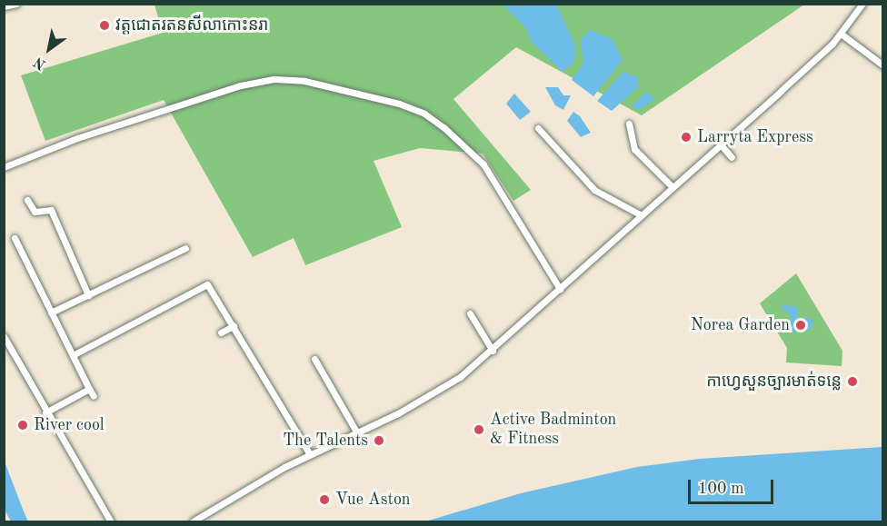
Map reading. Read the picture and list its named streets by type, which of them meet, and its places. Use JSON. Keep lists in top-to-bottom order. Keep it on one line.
{"places":["វត្តជោតរតនសីលាកោះនរា","Larryta Express","Norea Garden","កាហ្វេសួនច្បារមាត់ទន្លេ","River cool","Active Badminton & Fitness","The Talents","Vue Aston"],"scale_bar":"100 m","north":"bottom left"}
